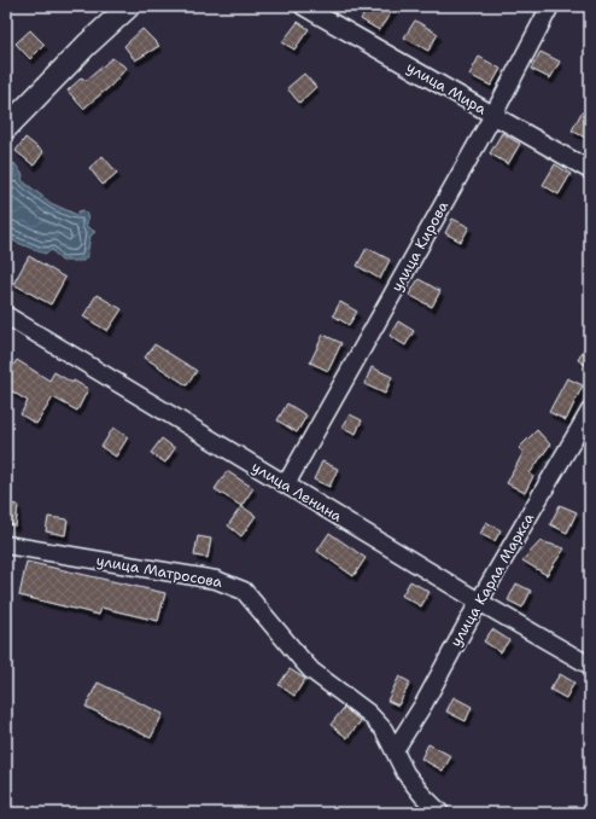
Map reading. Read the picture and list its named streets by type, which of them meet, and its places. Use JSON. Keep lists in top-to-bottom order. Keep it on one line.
{"streets":{"street":["улица Мира","улица Кирова","улица Ленина","улица Матросова","улица Карла Маркса"]},"crossings":[["улица Мира","улица Кирова"],["улица Кирова","улица Ленина"],["улица Ленина","улица Карла Маркса"],["улица Матросова","улица Карла Маркса"]]}
